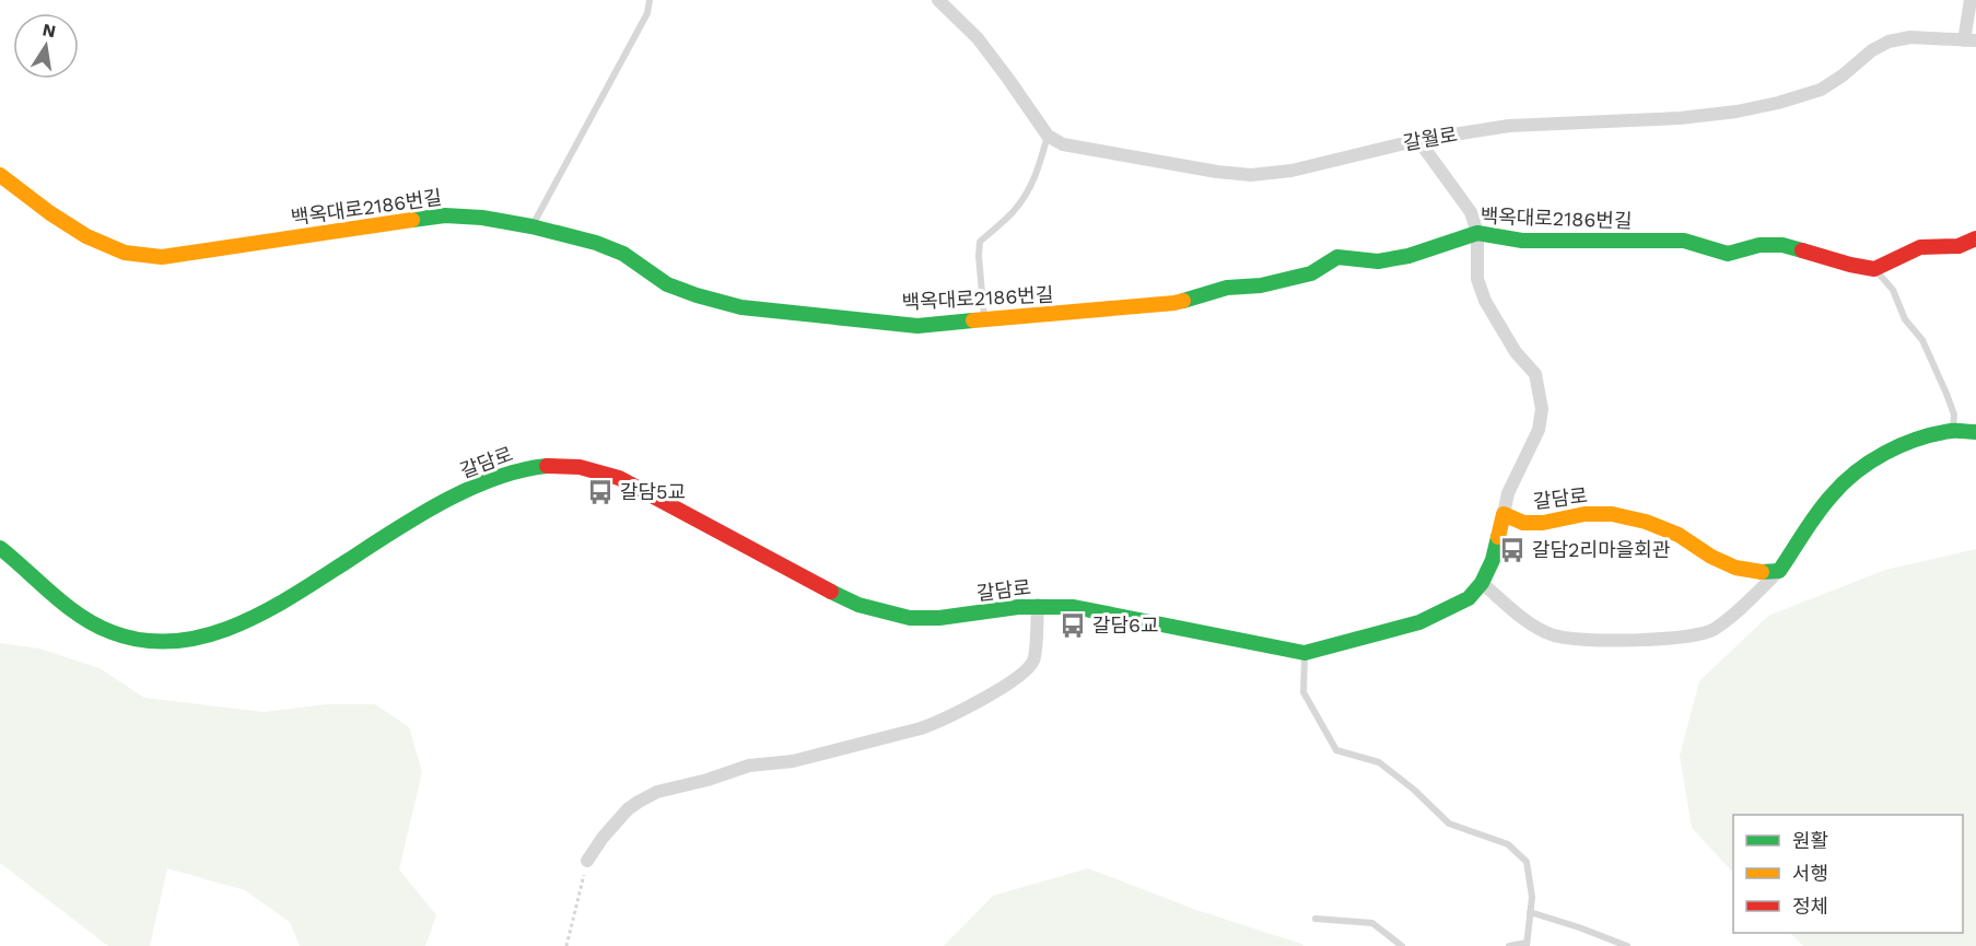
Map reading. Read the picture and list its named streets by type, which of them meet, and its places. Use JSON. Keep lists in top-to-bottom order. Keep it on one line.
{"streets":{"street":["갈월로","백옥대로2186번길","갈담로"]},"places":{"bus stop":["갈담5교","갈담2리마을회관","갈담6교"]},"legend":["원활","서행","정체"],"north":"top"}
